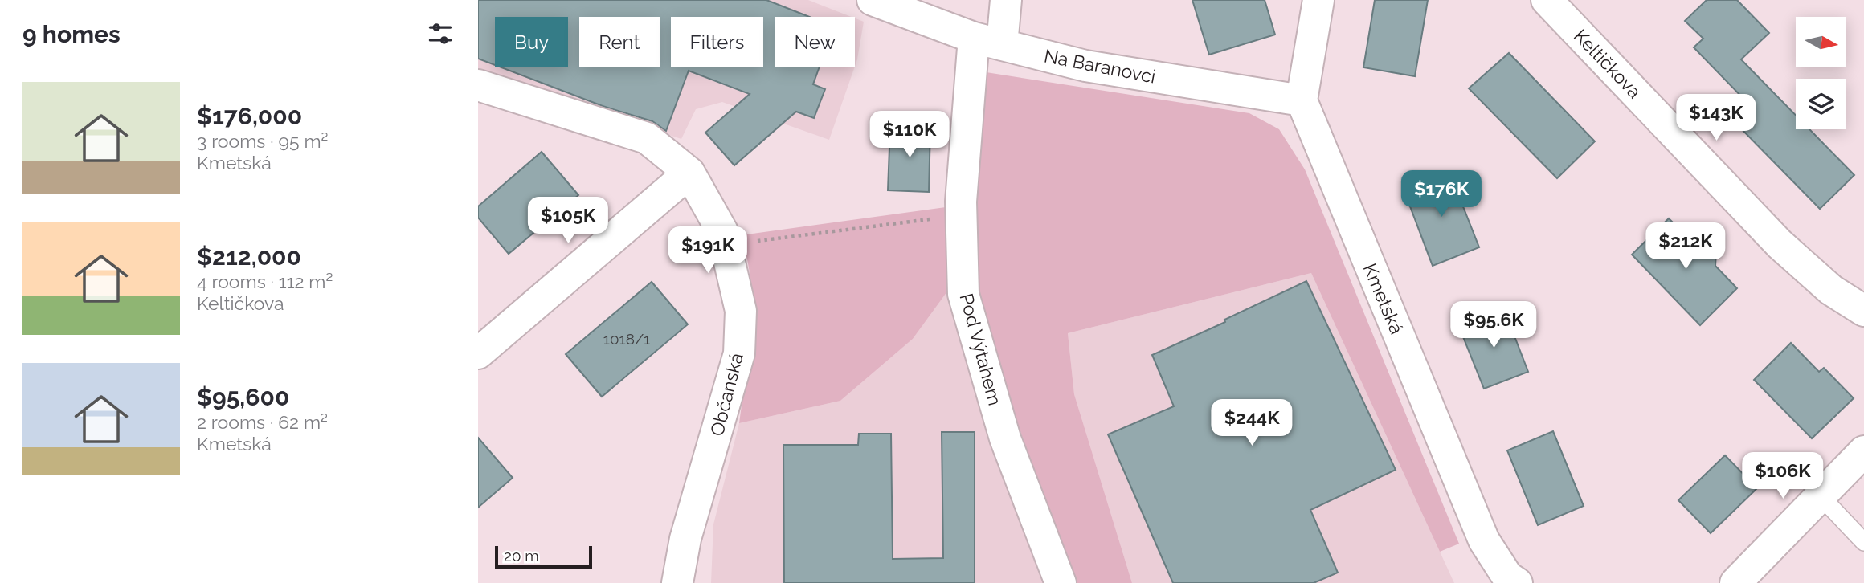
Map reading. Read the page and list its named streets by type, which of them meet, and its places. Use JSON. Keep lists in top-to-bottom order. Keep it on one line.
{"streets":{"street":["Keltičkova","Na Baranovci","Kmetská","Pod Výtahem","Občanská"]},"crossings":[["Na Baranovci","Kmetská"],["Na Baranovci","Pod Výtahem"]],"house_numbers":["1018/1"],"scale_bar":"20 m","north":"right","page":{"heading":"9 homes","chip":["Buy","Rent","Filters","New"],"list":[{"name":"$176,000","note":"3 rooms · 95 m² · Kmetská"},{"name":"$212,000","note":"4 rooms · 112 m² · Keltičkova"},{"name":"$95,600","note":"2 rooms · 62 m² · Kmetská"}],"price":["$143K","$110K","$176K","$105K","$212K","$191K","$95.6K","$244K","$106K"],"scale":"20 m"}}
